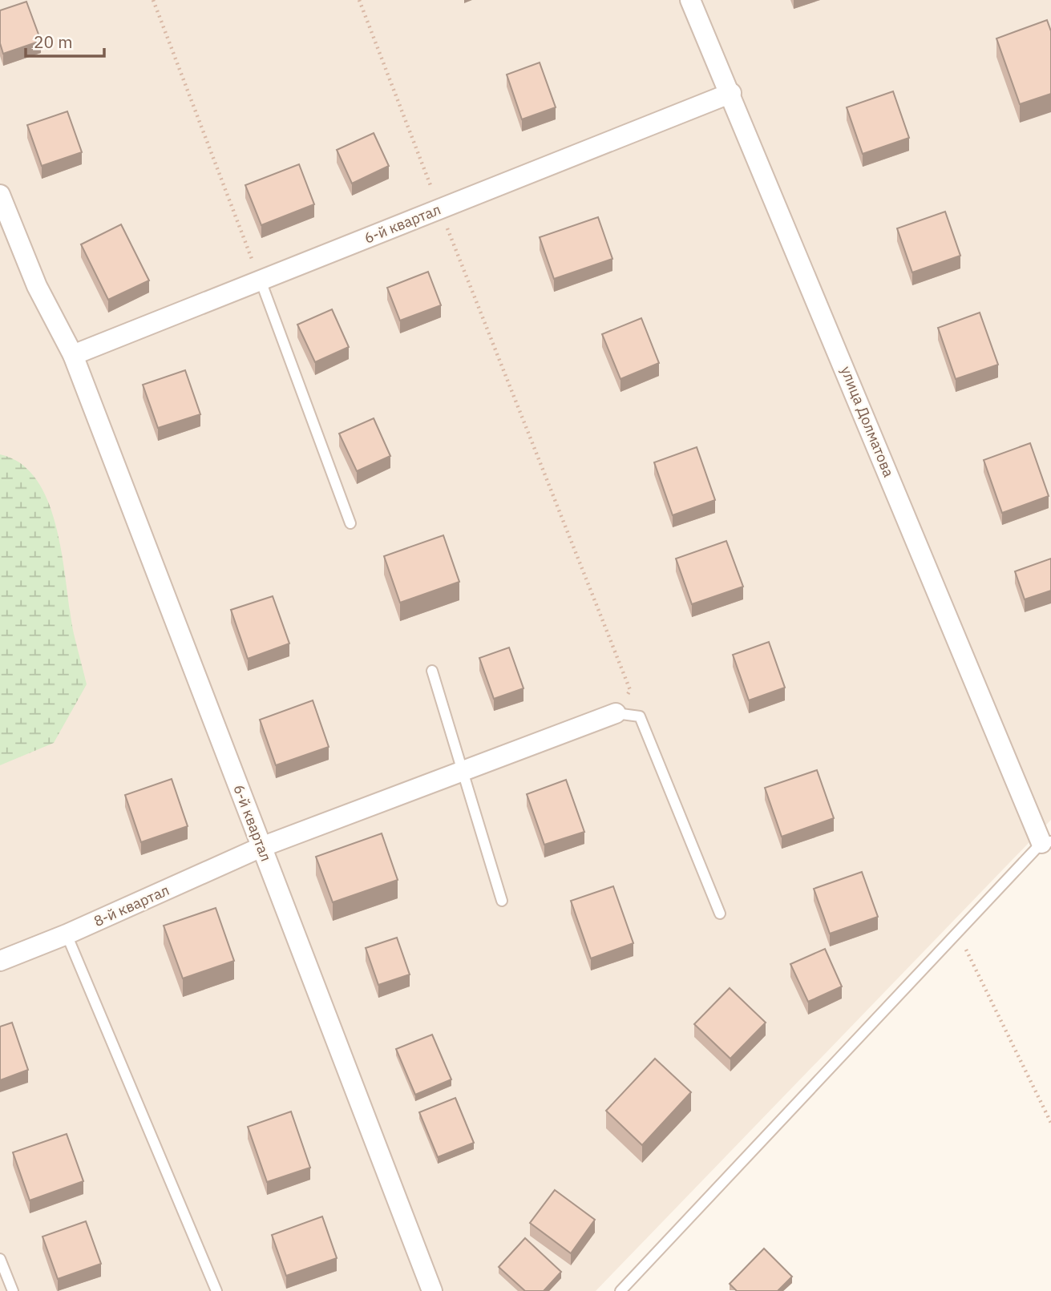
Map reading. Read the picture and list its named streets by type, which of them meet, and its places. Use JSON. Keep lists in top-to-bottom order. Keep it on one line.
{"streets":{"street":["6-й квартал","улица Долматова","8-й квартал"]},"crossings":[["6-й квартал","улица Долматова"],["6-й квартал","8-й квартал"]],"scale_bar":"20 m"}
